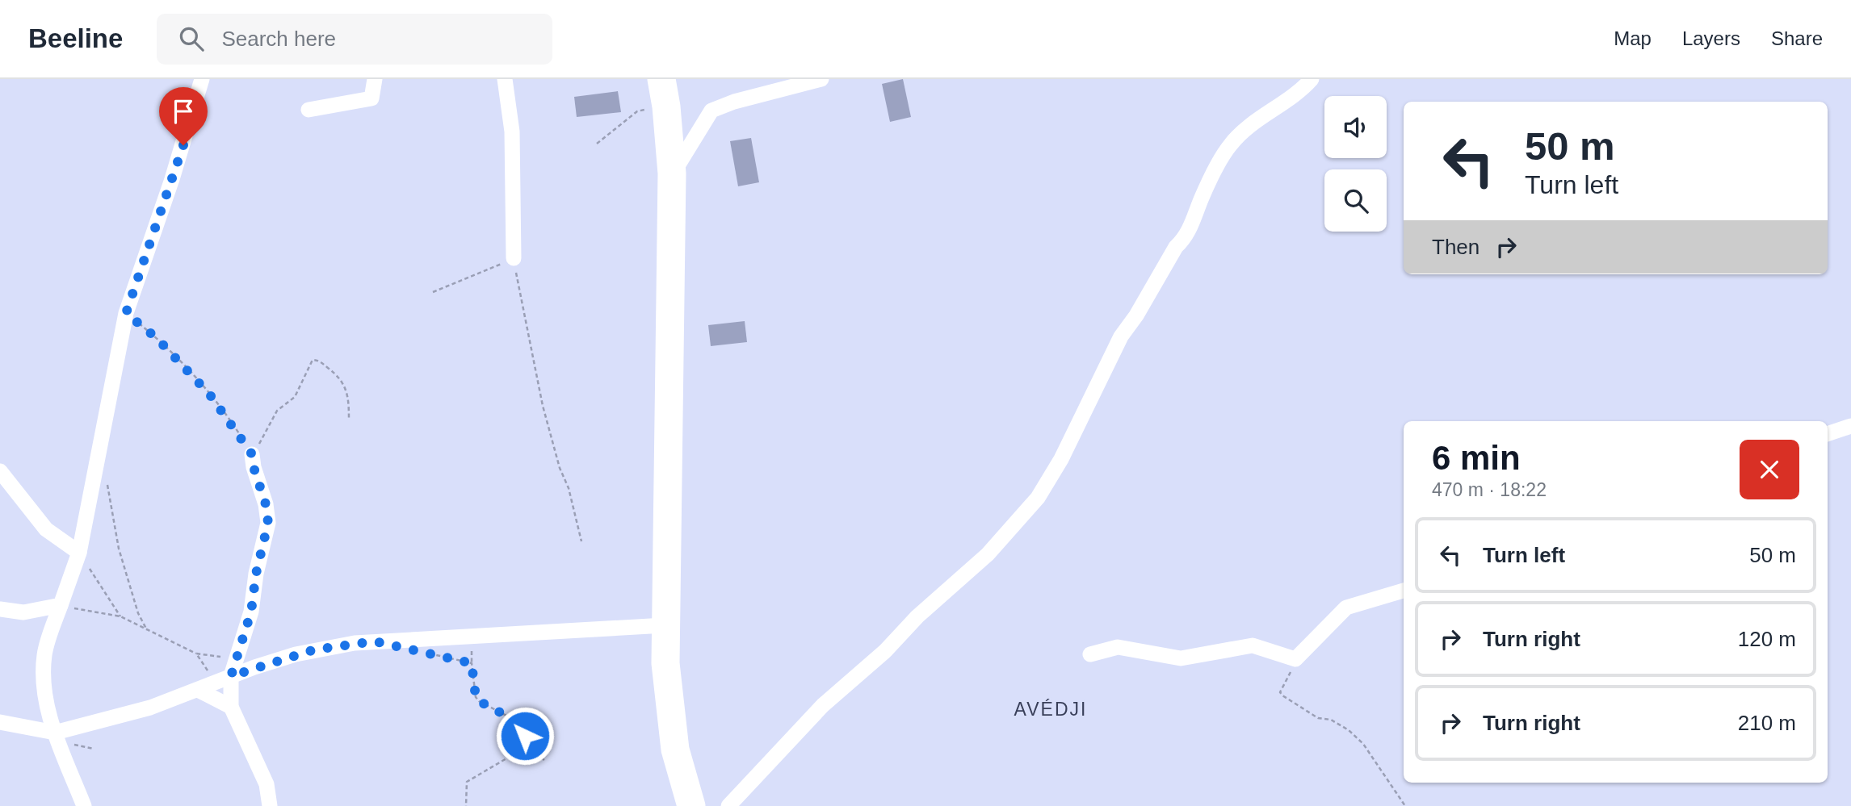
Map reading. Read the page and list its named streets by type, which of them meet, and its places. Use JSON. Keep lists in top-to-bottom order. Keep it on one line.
{"districts":["AVÉDJI"],"page":{"header":"Beeline","search":"Search here","nav":["Map","Layers","Share"],"turn":["50 m","Turn left"],"then":"Then","heading":["6 min","470 m · 18:22"],"list":[{"name":"Turn left","value":"50 m"},{"name":"Turn right","value":"120 m"},{"name":"Turn right","value":"210 m"}]}}
